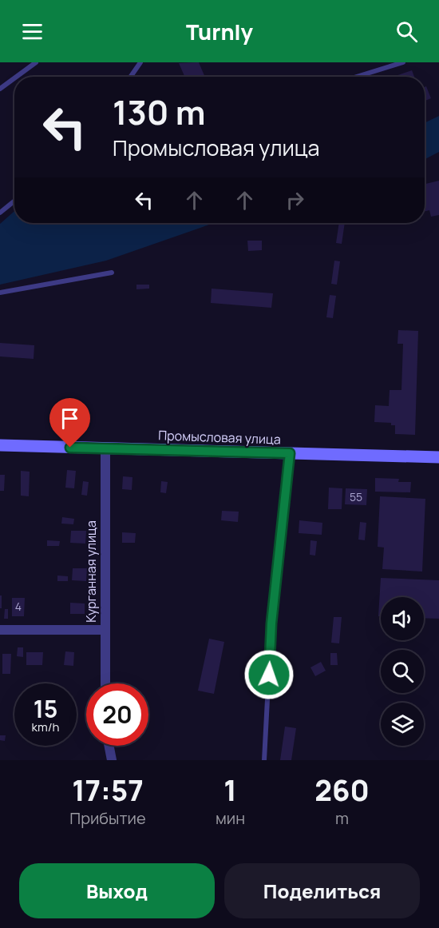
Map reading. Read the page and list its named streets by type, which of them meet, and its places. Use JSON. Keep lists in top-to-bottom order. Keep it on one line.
{"streets":{"main road":["Промысловая улица"],"street":["Курганная улица"]},"crossings":[["Промысловая улица","Курганная улица"]],"house_numbers":["55","4"],"page":{"header":"Turnly","turn":["130 m","Промысловая улица"],"speed":"15 km/h","limit":"20","eta":["17:57","Прибытие","1","мин","260","m"],"buttons":["Выход","Поделиться"]}}
